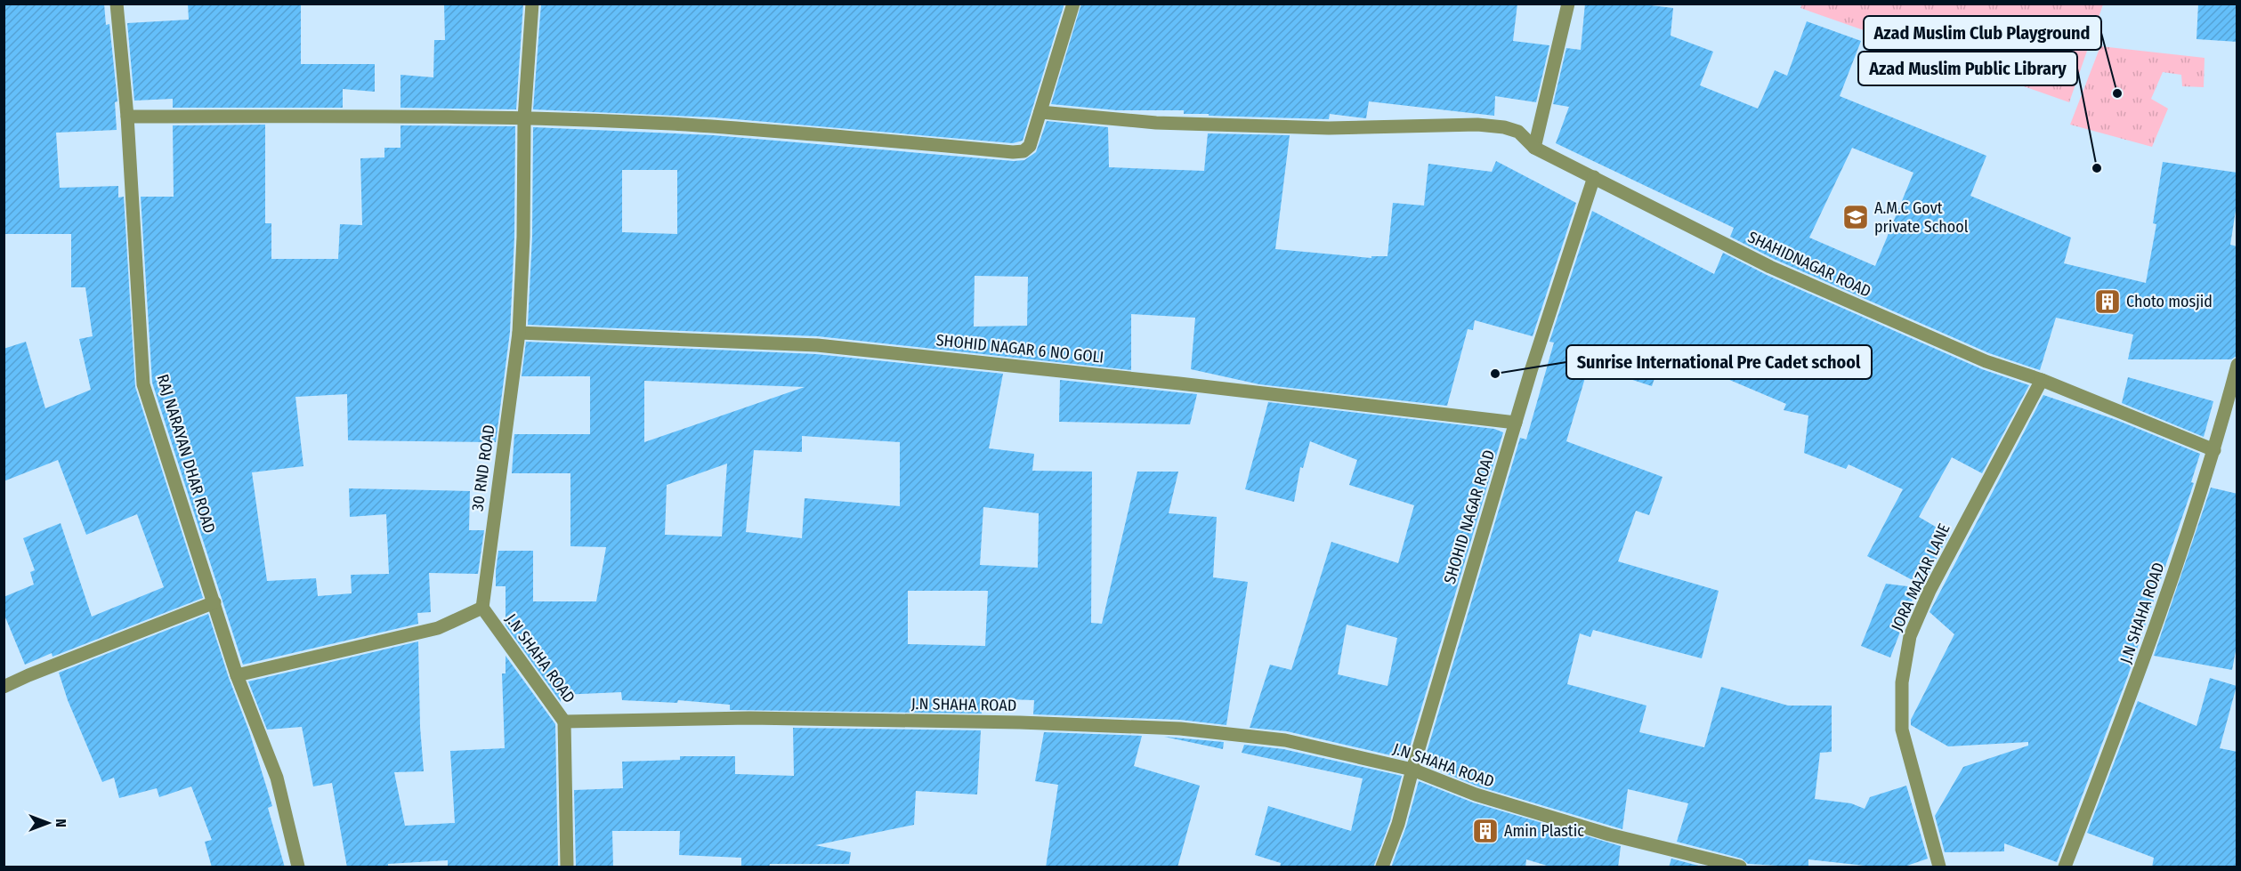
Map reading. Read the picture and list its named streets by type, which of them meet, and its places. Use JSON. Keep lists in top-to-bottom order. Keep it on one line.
{"streets":{"street":["SHAHIDNAGAR ROAD","SHOHID NAGAR 6 NO GOLI","RAJ NARAYAN DHAR ROAD","30 RND ROAD","SHOHID NAGAR ROAD","JORA MAZAR LANE","J.N SHAHA ROAD"]},"crossings":[["SHAHIDNAGAR ROAD","SHOHID NAGAR ROAD"],["SHAHIDNAGAR ROAD","JORA MAZAR LANE"],["SHAHIDNAGAR ROAD","J.N SHAHA ROAD"],["SHOHID NAGAR 6 NO GOLI","30 RND ROAD"],["SHOHID NAGAR 6 NO GOLI","SHOHID NAGAR ROAD"],["RAJ NARAYAN DHAR ROAD","J.N SHAHA ROAD"],["30 RND ROAD","J.N SHAHA ROAD"],["SHOHID NAGAR ROAD","J.N SHAHA ROAD"]],"places":{"other":["Azad Muslim Club Playground","Azad Muslim Public Library","Sunrise International Pre Cadet school"],"school or university":["A.M.C Govt private School"],"building":["Choto mosjid","Amin Plastic"]},"north":"right"}
